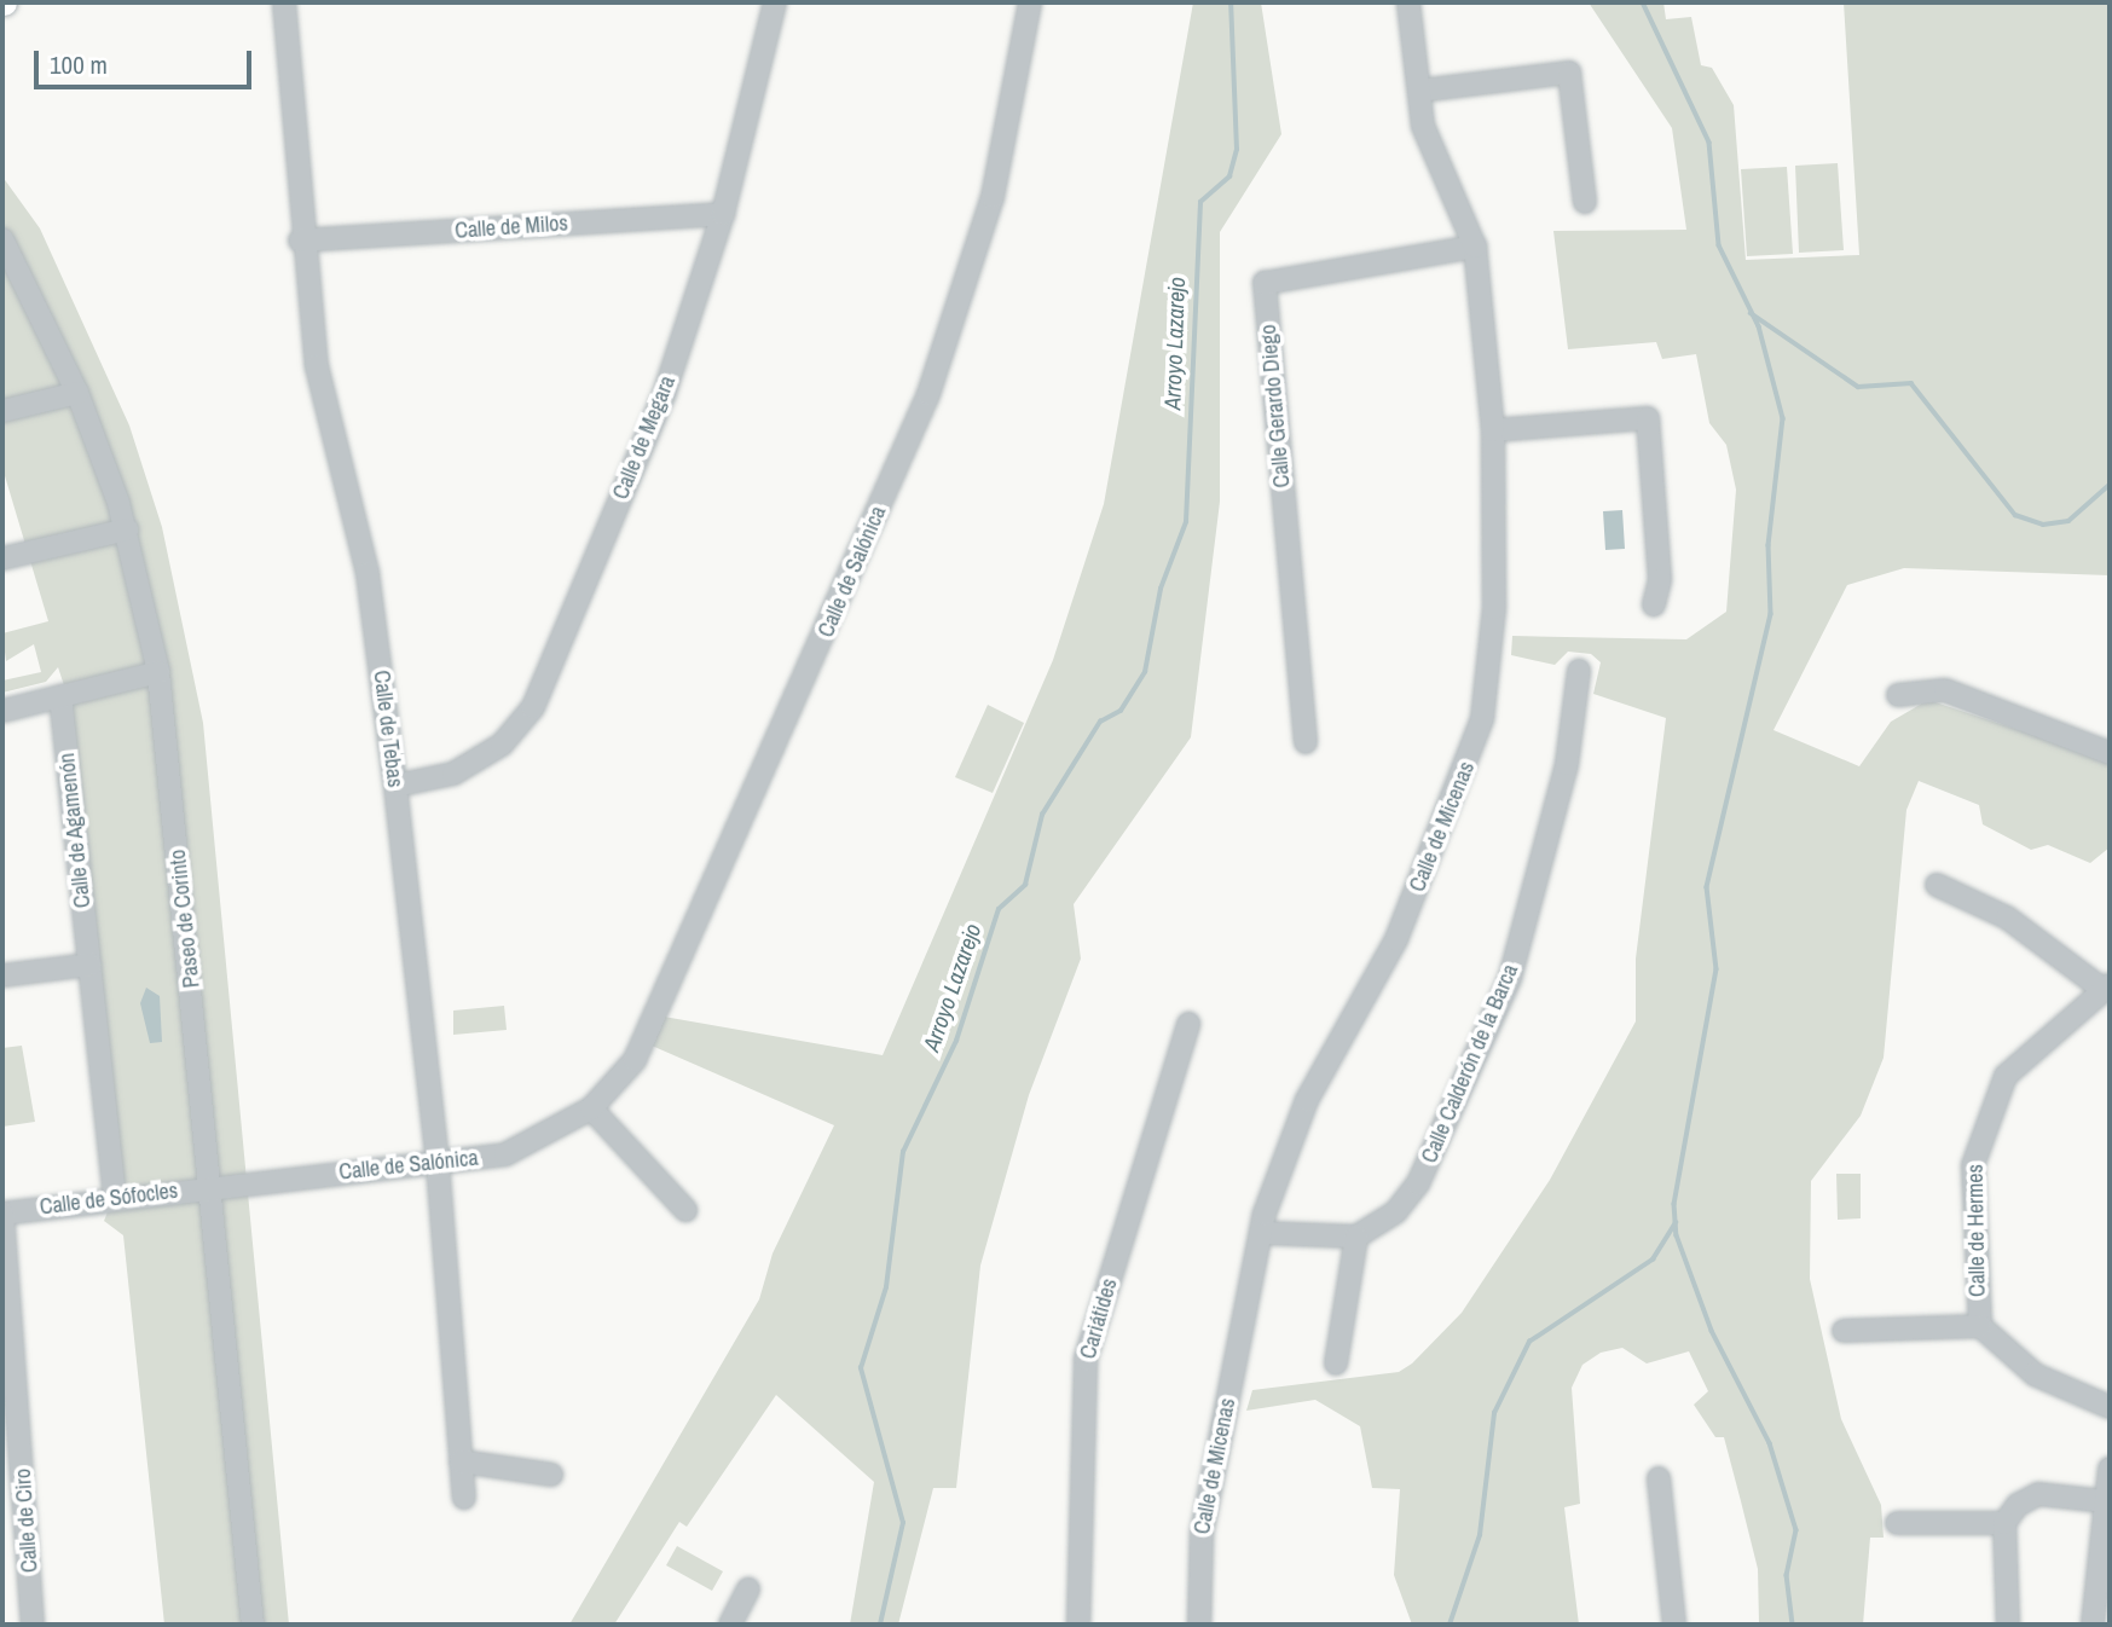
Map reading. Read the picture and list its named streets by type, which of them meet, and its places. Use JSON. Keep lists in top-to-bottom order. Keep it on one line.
{"streets":{"street":["Calle de Milos","Calle Gerardo Diego","Calle de Megara","Calle de Salónica","Calle de Tebas","Calle de Micenas","Calle de Agamenón","Paseo de Corinto","Calle Calderón de la Barca","Calle de Sófocles","Calle de Hermes","Cariátides","Calle de Ciro"]},"crossings":[["Calle de Milos","Calle de Megara"],["Calle de Milos","Calle de Tebas"],["Calle Gerardo Diego","Calle de Micenas"],["Calle de Megara","Calle de Tebas"],["Calle de Salónica","Calle de Tebas"],["Calle de Salónica","Paseo de Corinto"],["Calle de Salónica","Calle de Sófocles"],["Calle de Agamenón","Calle de Sófocles"],["Paseo de Corinto","Calle de Sófocles"],["Calle de Sófocles","Calle de Ciro"]],"water":["Arroyo Lazarejo"],"scale_bar":"100 m"}
